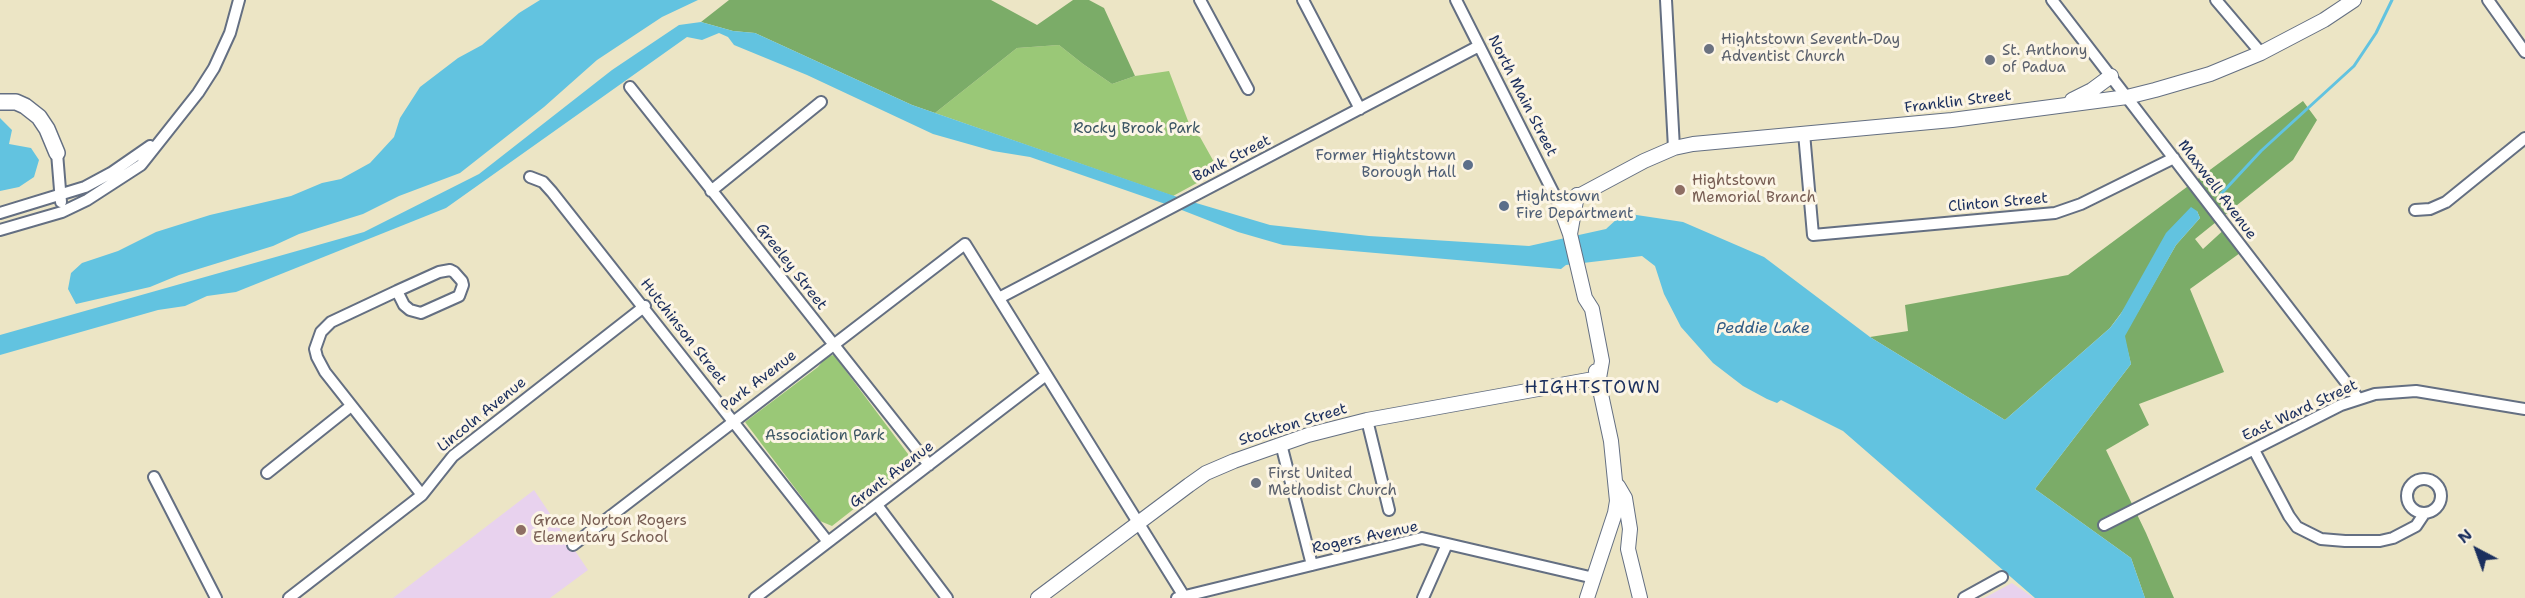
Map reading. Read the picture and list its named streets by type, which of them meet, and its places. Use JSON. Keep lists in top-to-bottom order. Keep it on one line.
{"streets":{"main road":["Franklin Street","Stockton Street"],"street":["North Main Street","Bank Street","Maxwell Avenue","Clinton Street","Greeley Street","Hutchinson Street","Park Avenue","East Ward Street","Lincoln Avenue","Grant Avenue","Rogers Avenue"]},"crossings":[["North Main Street","Franklin Street"],["North Main Street","Bank Street"],["Franklin Street","Maxwell Avenue"],["Franklin Street","Clinton Street"],["Bank Street","Park Avenue"],["Maxwell Avenue","Clinton Street"],["Maxwell Avenue","East Ward Street"],["Greeley Street","Park Avenue"],["Greeley Street","Grant Avenue"],["Hutchinson Street","Park Avenue"],["Hutchinson Street","Lincoln Avenue"],["Hutchinson Street","Grant Avenue"]],"districts":["HIGHTSTOWN"],"water":["Peddie Lake"],"parks":["Rocky Brook Park","Association Park"],"places":["Hightstown Seventh-Day Adventist Church","St. Anthony of Padua","Former Hightstown Borough Hall","Hightstown Memorial Branch","Hightstown Fire Department","First United Methodist Church","Grace Norton Rogers Elementary School"],"north":"top left"}
